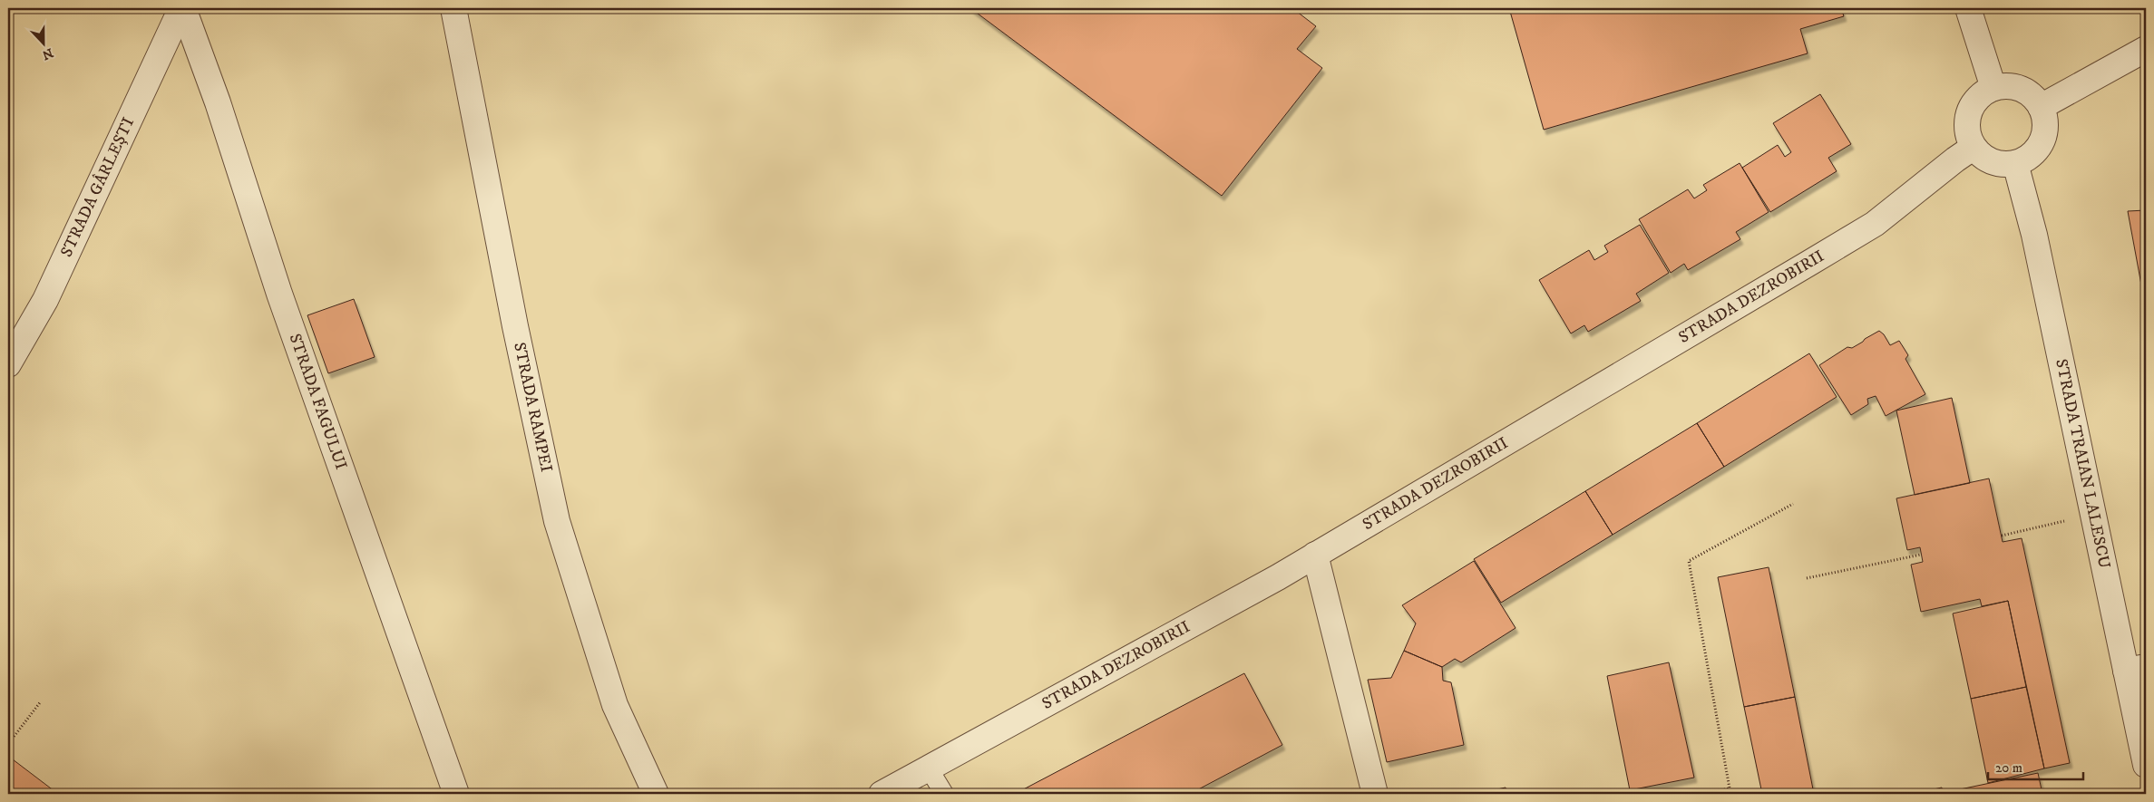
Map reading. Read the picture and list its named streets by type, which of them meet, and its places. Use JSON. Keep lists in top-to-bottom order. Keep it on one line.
{"streets":{"street":["STRADA GÂRLEȘTI","STRADA DEZROBIRII","STRADA FAGULUI","STRADA RAMPEI","STRADA TRAIAN LALESCU"]},"crossings":[["STRADA GÂRLEȘTI","STRADA FAGULUI"],["STRADA DEZROBIRII","STRADA TRAIAN LALESCU"]],"scale_bar":"20 m","north":"bottom"}
